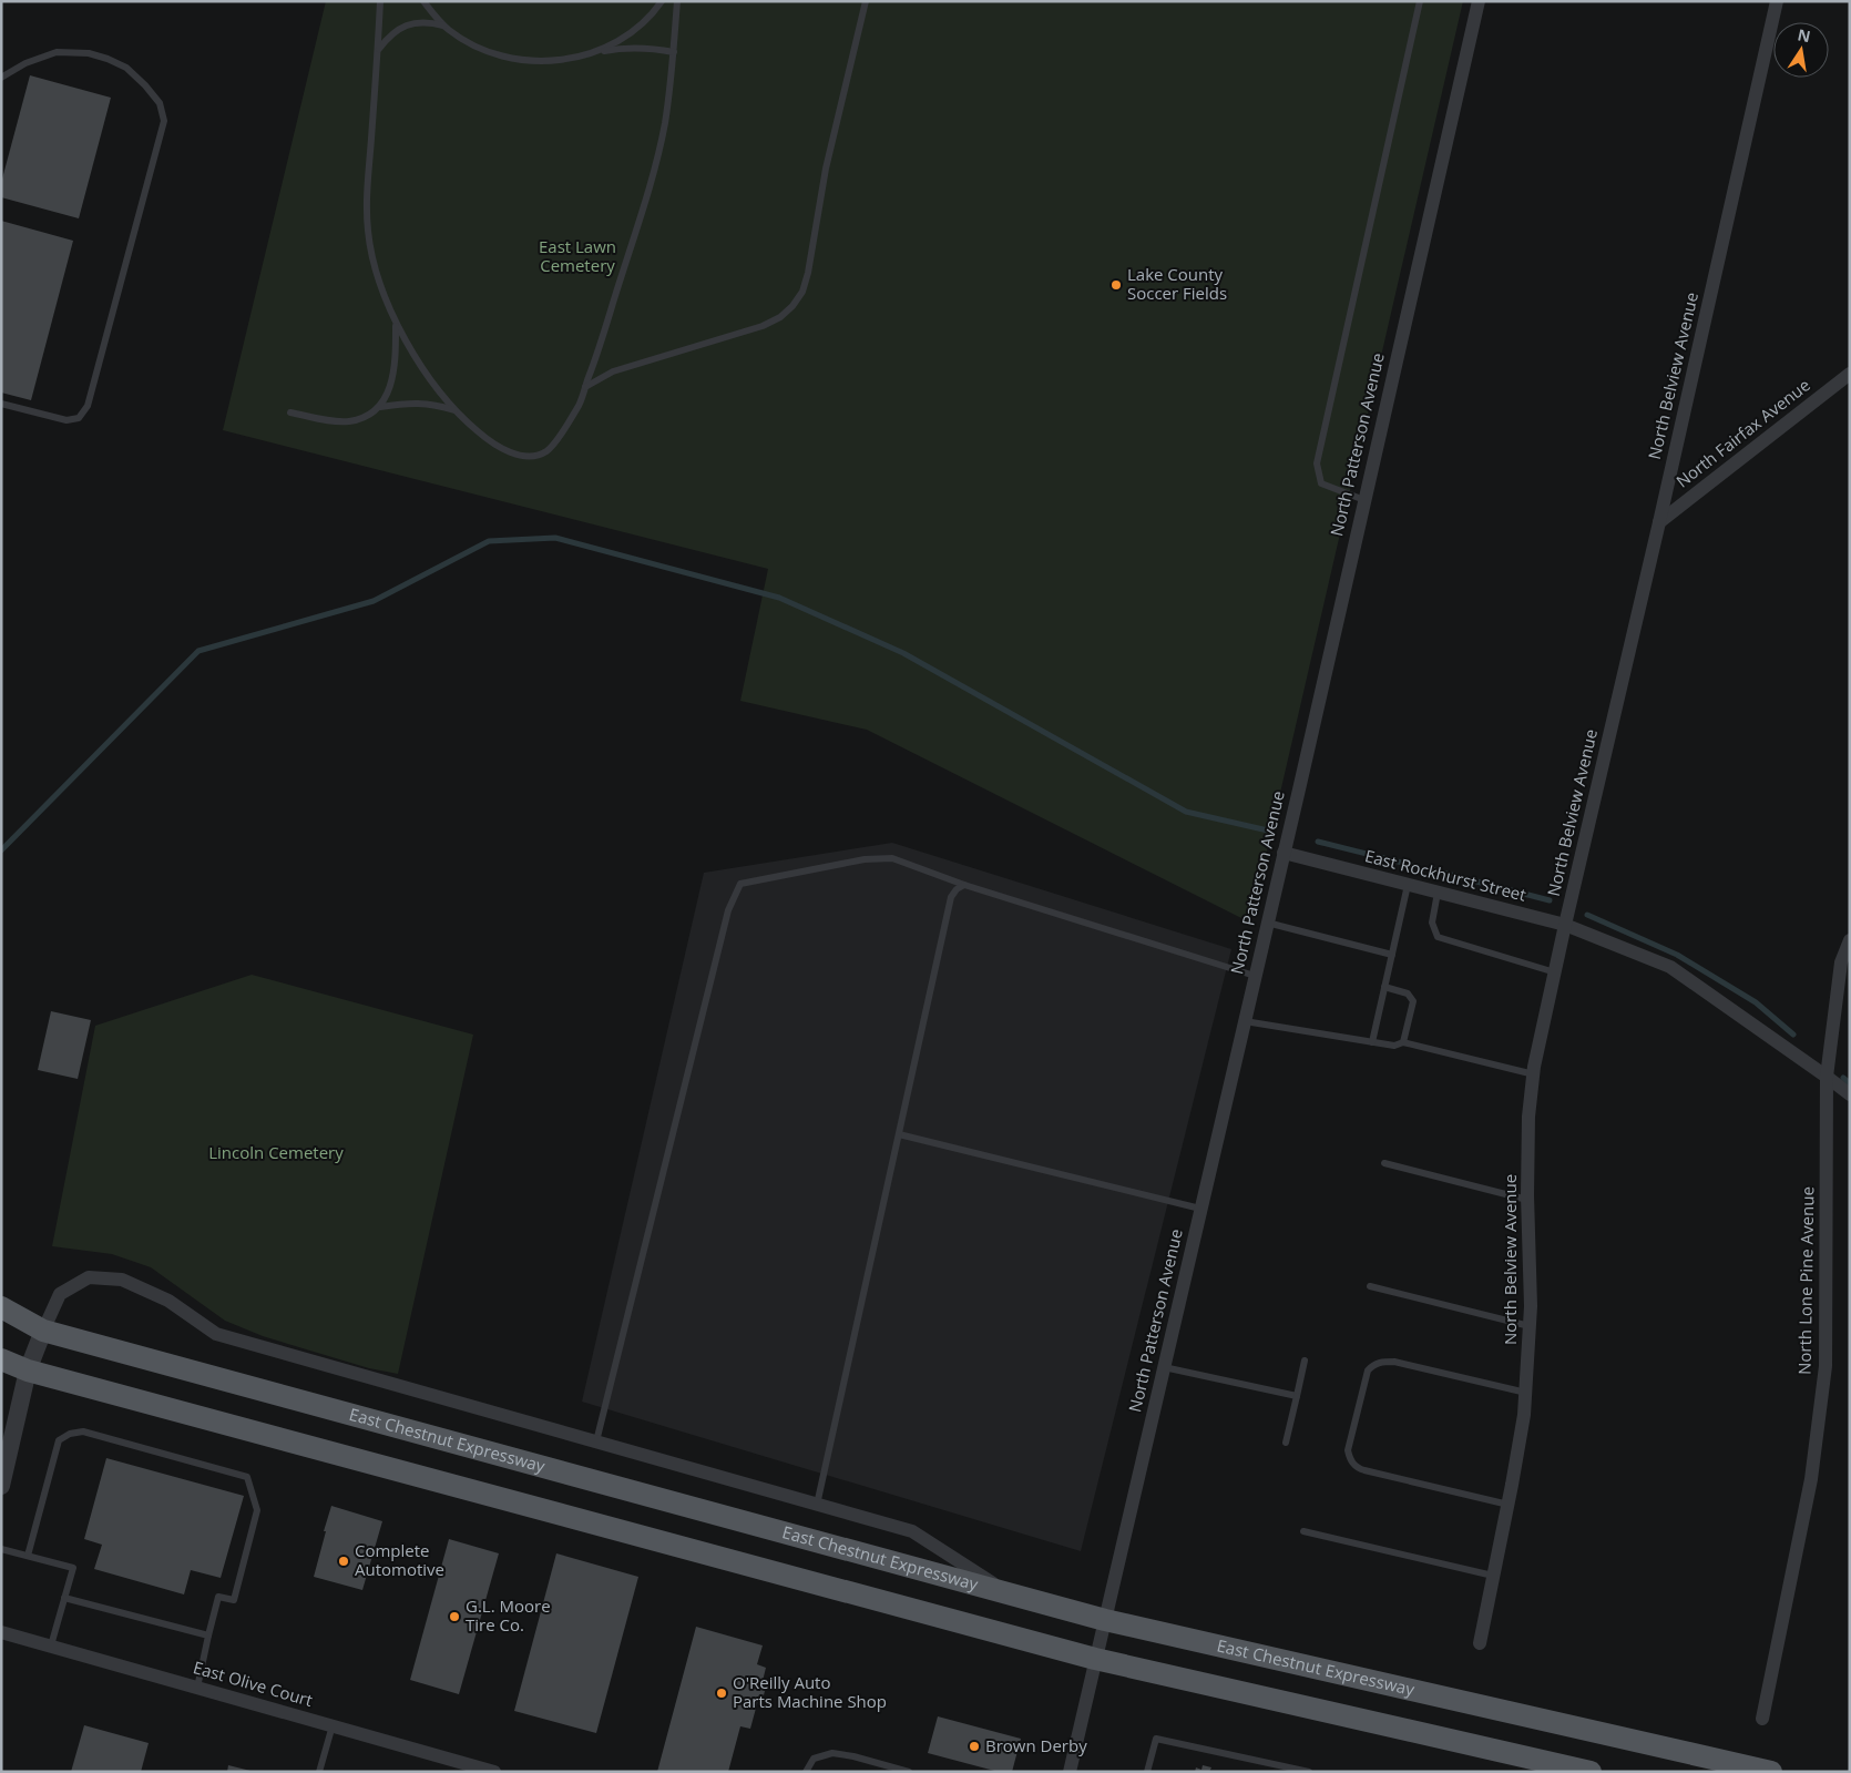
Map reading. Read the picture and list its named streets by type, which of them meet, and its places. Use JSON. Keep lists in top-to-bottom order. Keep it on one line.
{"streets":{"main road":["East Chestnut Expressway"],"street":["North Belview Avenue","North Fairfax Avenue","North Patterson Avenue","East Rockhurst Street","North Lone Pine Avenue","East Olive Court"]},"crossings":[["North Belview Avenue","North Fairfax Avenue"],["North Belview Avenue","East Rockhurst Street"],["North Patterson Avenue","East Rockhurst Street"],["North Patterson Avenue","East Chestnut Expressway"],["East Rockhurst Street","North Lone Pine Avenue"]],"parks":["East Lawn Cemetery","Lincoln Cemetery"],"places":["Lake County Soccer Fields","Complete Automotive","G.L. Moore Tire Co.","O'Reilly Auto Parts Machine Shop","Brown Derby"],"north":"top"}
